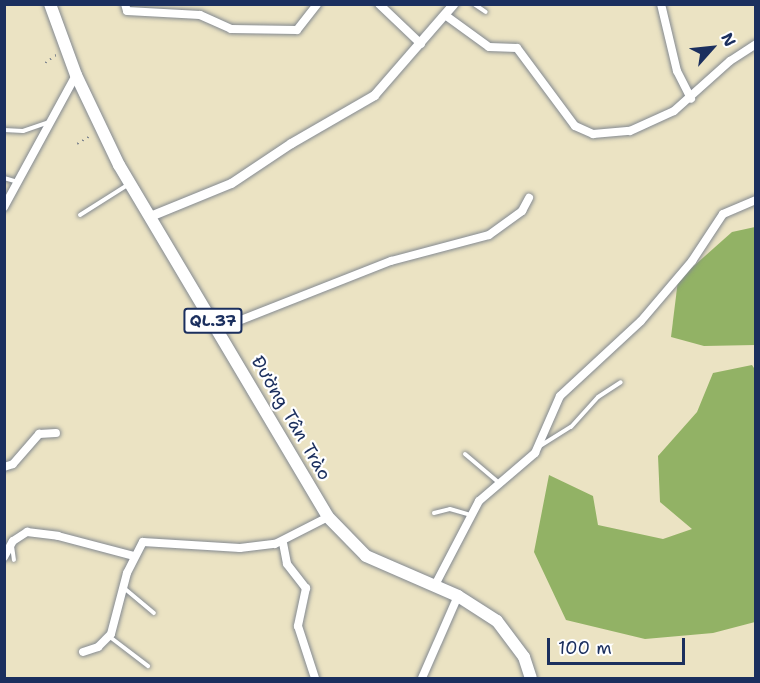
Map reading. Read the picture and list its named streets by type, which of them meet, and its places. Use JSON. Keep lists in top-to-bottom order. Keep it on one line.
{"streets":{"highway":["QL.37","Đường Tân Trào"]},"scale_bar":"100 m","north":"top right"}
